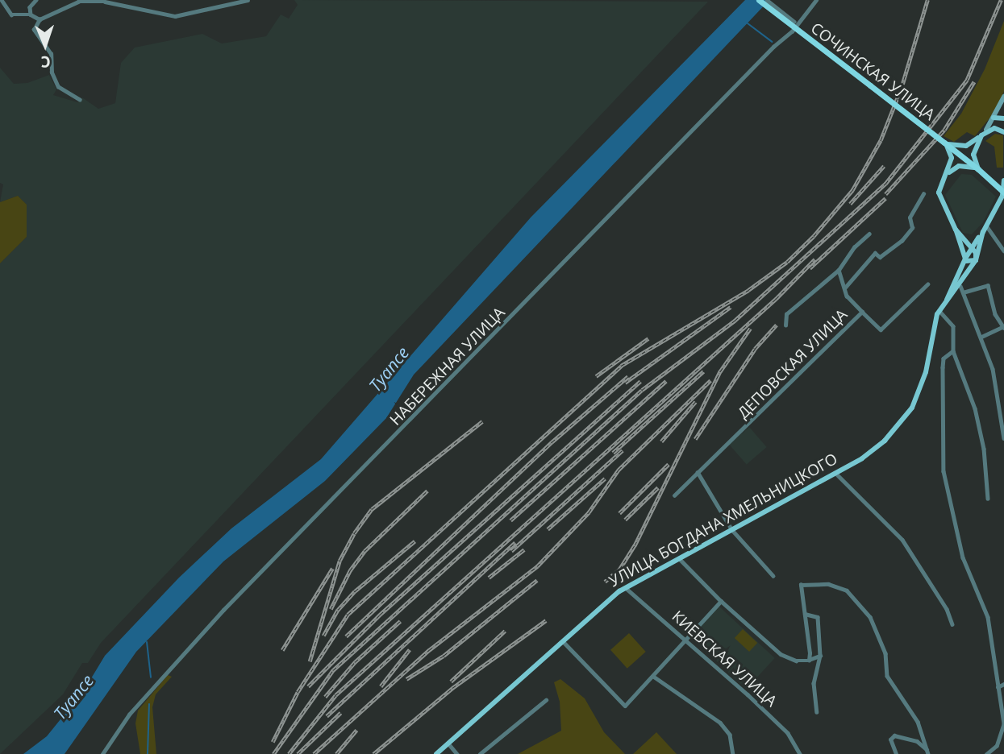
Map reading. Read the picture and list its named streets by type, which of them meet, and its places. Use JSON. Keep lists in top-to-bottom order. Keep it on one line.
{"streets":{"highway":["СОЧИНСКАЯ УЛИЦА"],"main road":["УЛИЦА БОГДАНА ХМЕЛЬНИЦКОГО"],"street":["ДЕПОВСКАЯ УЛИЦА","НАБЕРЕЖНАЯ УЛИЦА","КИЕВСКАЯ УЛИЦА"]},"crossings":[["СОЧИНСКАЯ УЛИЦА","НАБЕРЕЖНАЯ УЛИЦА"],["УЛИЦА БОГДАНА ХМЕЛЬНИЦКОГО","КИЕВСКАЯ УЛИЦА"]],"water":["Туапсе"],"north":"bottom"}
